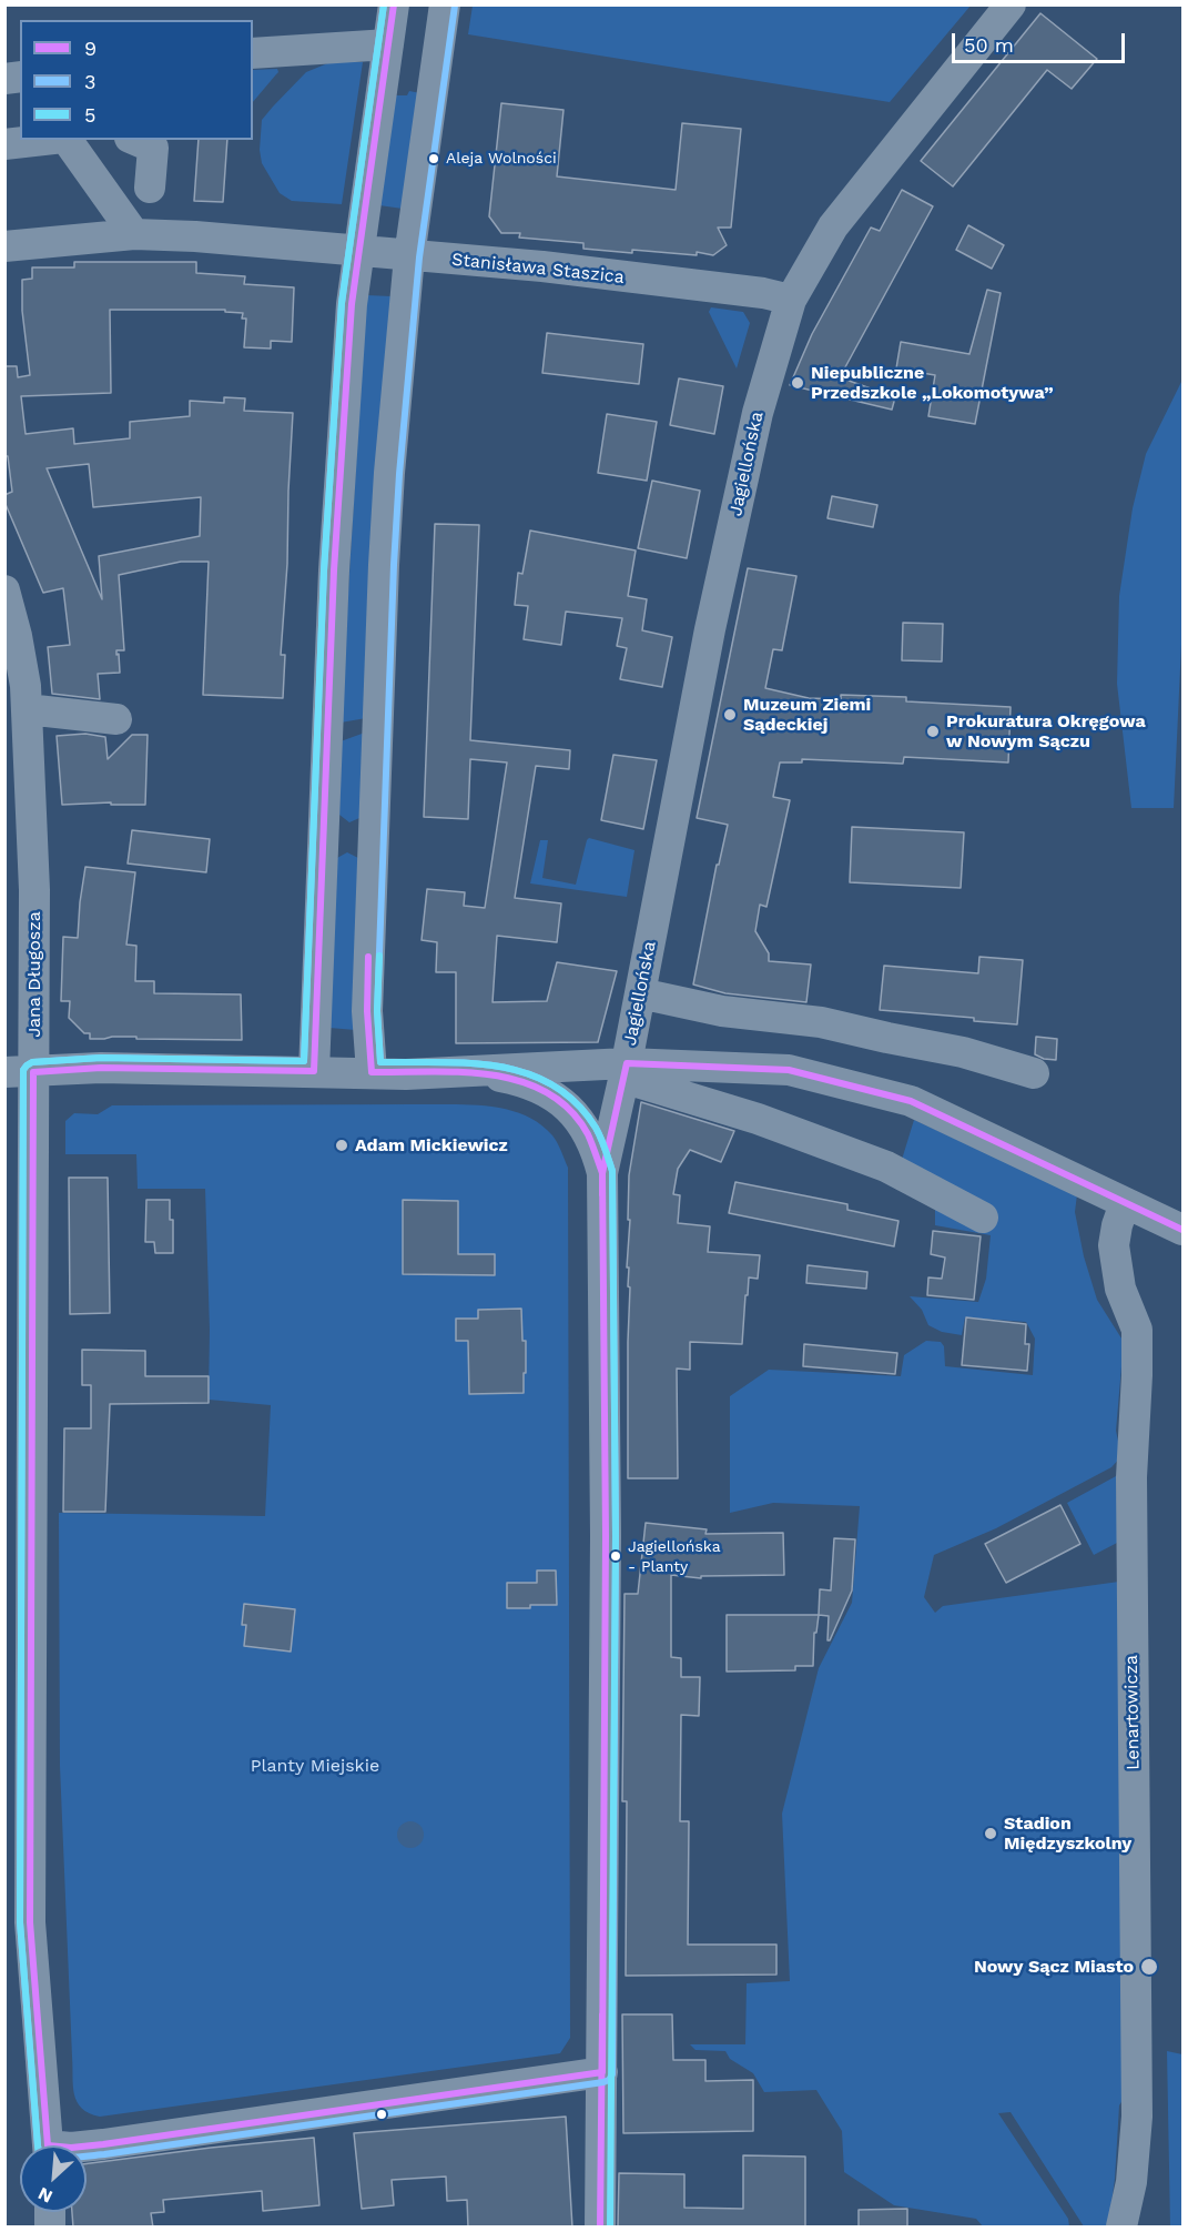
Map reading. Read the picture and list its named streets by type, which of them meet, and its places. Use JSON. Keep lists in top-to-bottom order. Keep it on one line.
{"streets":{"street":["Stanisława Staszica","Jagiellońska","Jana Długosza","Lenartowicza"]},"crossings":[["Stanisława Staszica","Jagiellońska"]],"parks":["Planty Miejskie"],"places":["Aleja Wolności","Niepubliczne Przedszkole „Lokomotywa”","Muzeum Ziemi Sądeckiej","Prokuratura Okręgowa w Nowym Sączu","Adam Mickiewicz","Jagiellońska - Planty","Stadion Międzyszkolny","Nowy Sącz Miasto"],"lines":["transit line 9","transit line 3","transit line 5"],"legend":["9","3","5"],"scale_bar":"50 m","north":"bottom left"}
